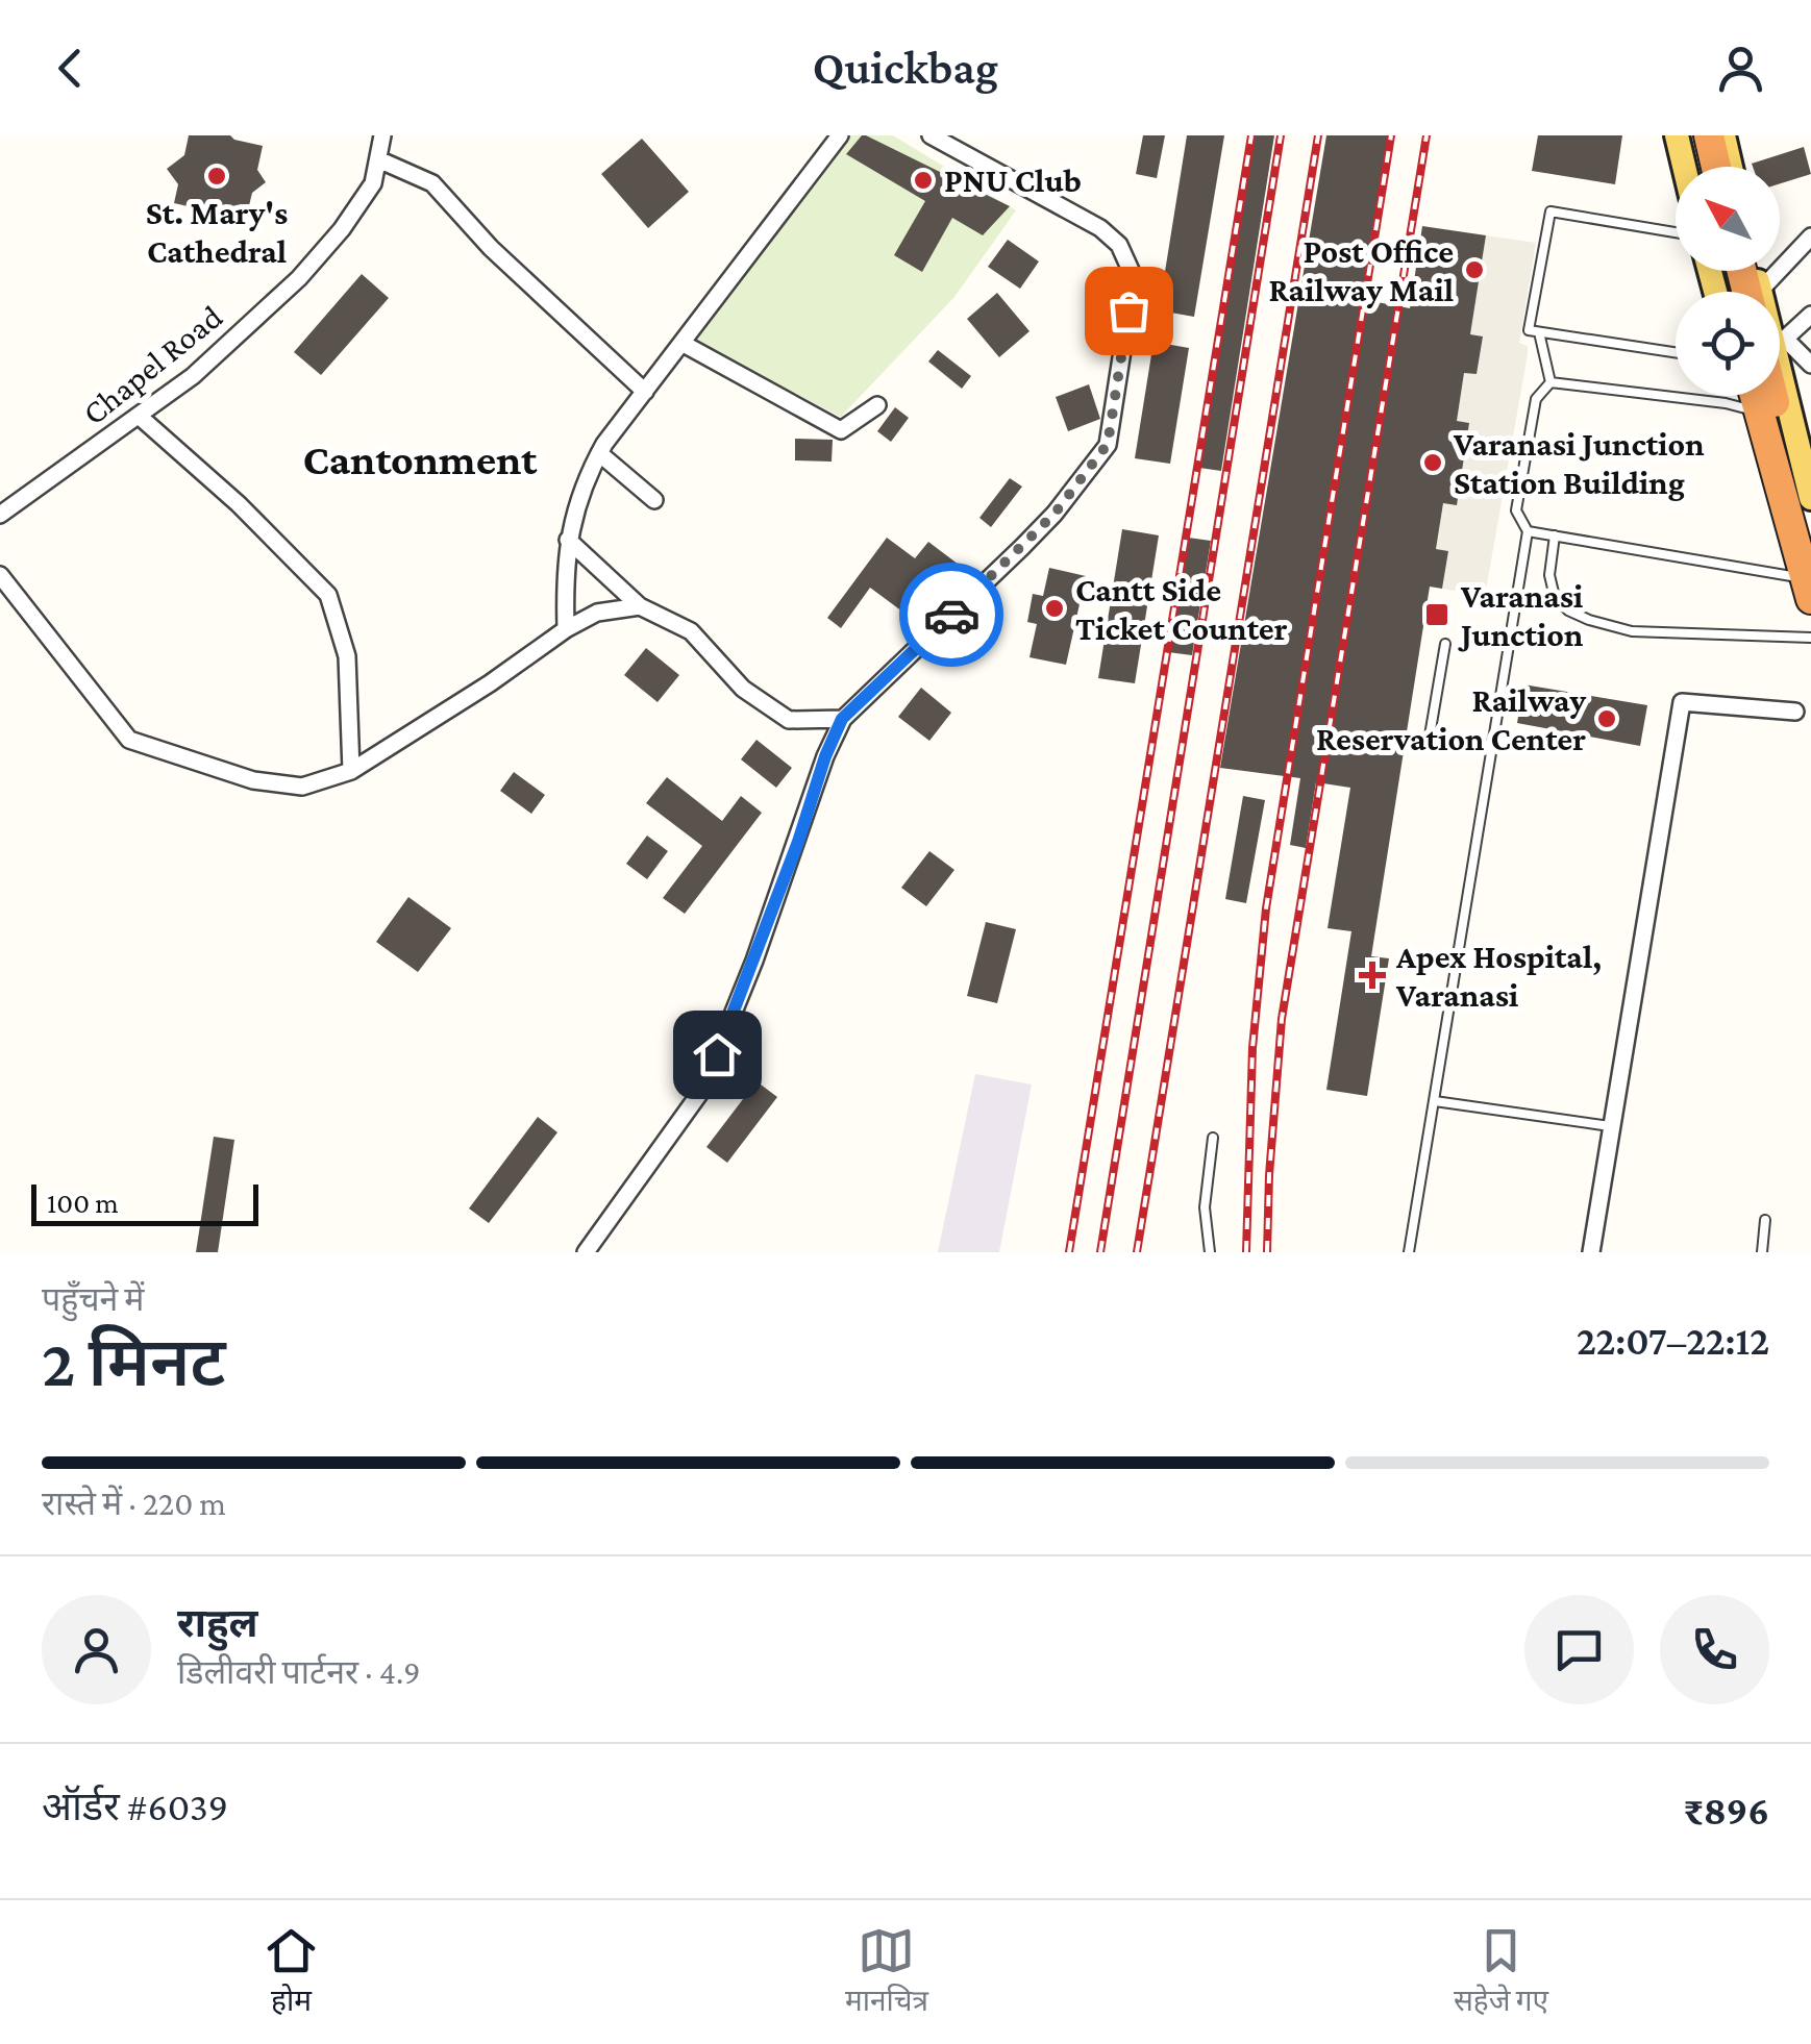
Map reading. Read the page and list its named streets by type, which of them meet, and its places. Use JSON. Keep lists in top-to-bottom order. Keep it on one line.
{"streets":{"street":["Chapel Road"]},"districts":["Cantonment"],"places":{"other":["St. Mary's Cathedral","PNU Club","Post Office Railway Mail","Varanasi Junction Station Building","Cantt Side Ticket Counter","Railway Reservation Center"],"transit":["Varanasi Junction"],"health":["Apex Hospital, Varanasi"]},"scale_bar":"100 m","north":"top left","page":{"header":"Quickbag","scale":"100 m","heading":["2 मिनट","पहुँचने में","22:07–22:12"],"panel":["राहुल","डिलीवरी पार्टनर · 4.9","ऑर्डर #6039","₹896"],"bar":"रास्ते में · 220 m","tabs":["होम","मानचित्र","सहेजे गए"]}}
